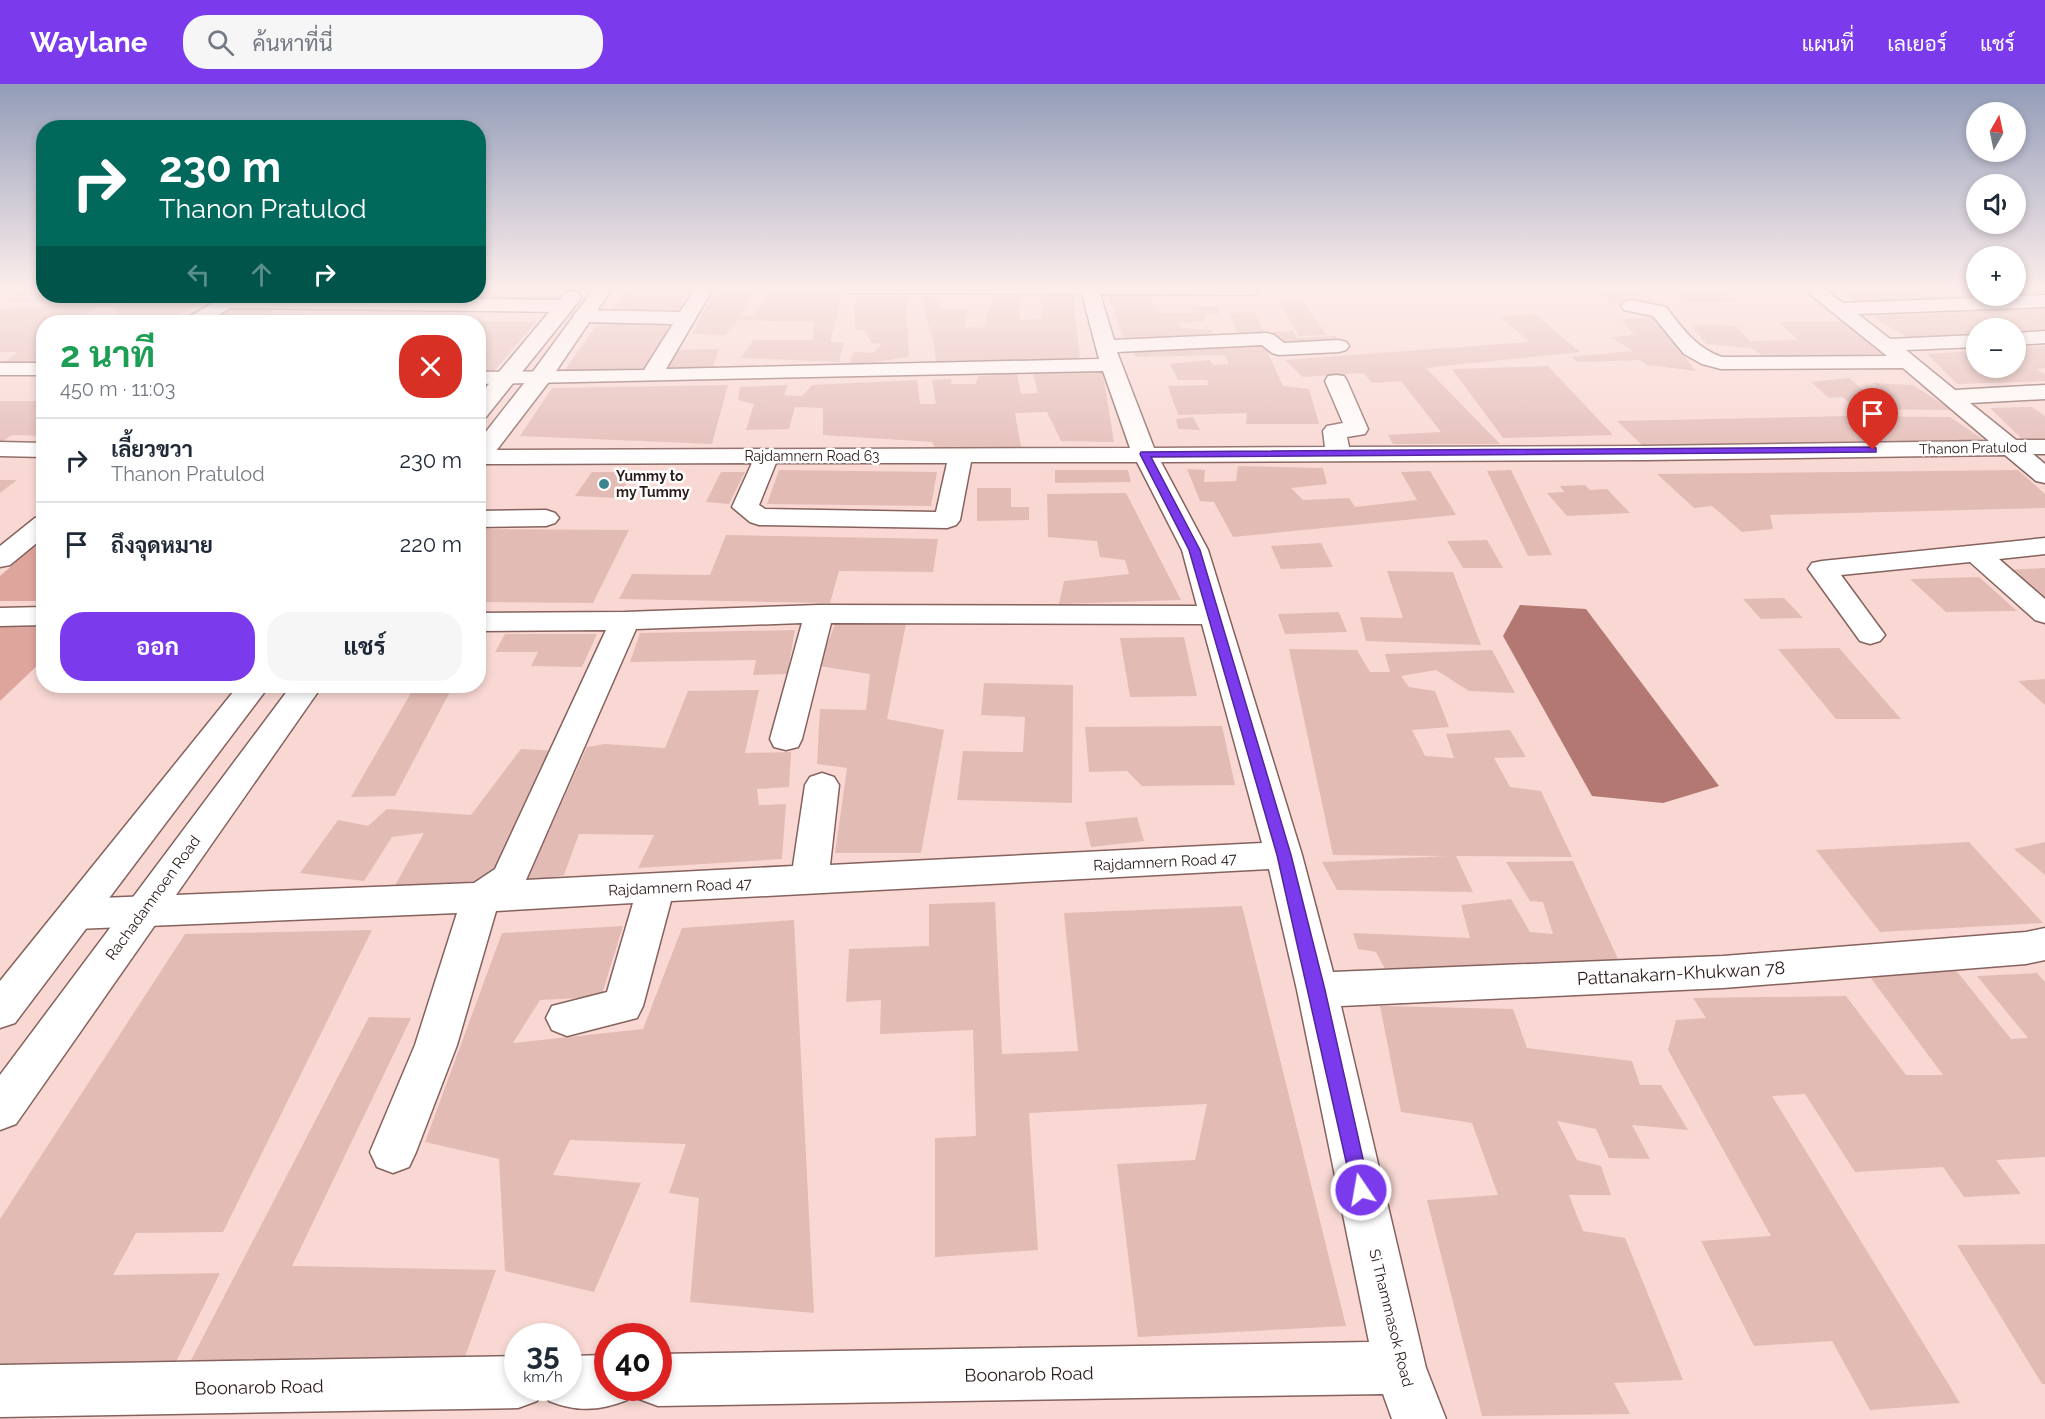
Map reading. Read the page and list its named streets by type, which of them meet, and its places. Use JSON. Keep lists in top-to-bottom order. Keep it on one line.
{"streets":{"street":["Thanon Pratulod","Rajdamnern Road 63","Rajdamnern Road 47","Rachadamnoen Road","Pattanakarn-Khukwan 78","Si Thammasok Road","Boonarob Road"]},"crossings":[["Thanon Pratulod","Rajdamnern Road 63"],["Thanon Pratulod","Si Thammasok Road"],["Rajdamnern Road 63","Si Thammasok Road"],["Rajdamnern Road 47","Rachadamnoen Road"],["Rajdamnern Road 47","Si Thammasok Road"],["Pattanakarn-Khukwan 78","Si Thammasok Road"],["Si Thammasok Road","Boonarob Road"]],"places":["Yummy to my Tummy"],"north":"top","page":{"header":"Waylane","search":"ค้นหาที่นี่","nav":["แผนที่","เลเยอร์","แชร์"],"map_buttons":["+","−"],"turn":["230 m","Thanon Pratulod"],"heading":["2 นาที","450 m · 11:03"],"list":[{"name":"เลี้ยวขวา","note":"Thanon Pratulod","value":"230 m"},{"name":"ถึงจุดหมาย","value":"220 m"}],"buttons":["ออก","แชร์"],"speed":"35 km/h","limit":"40"}}
